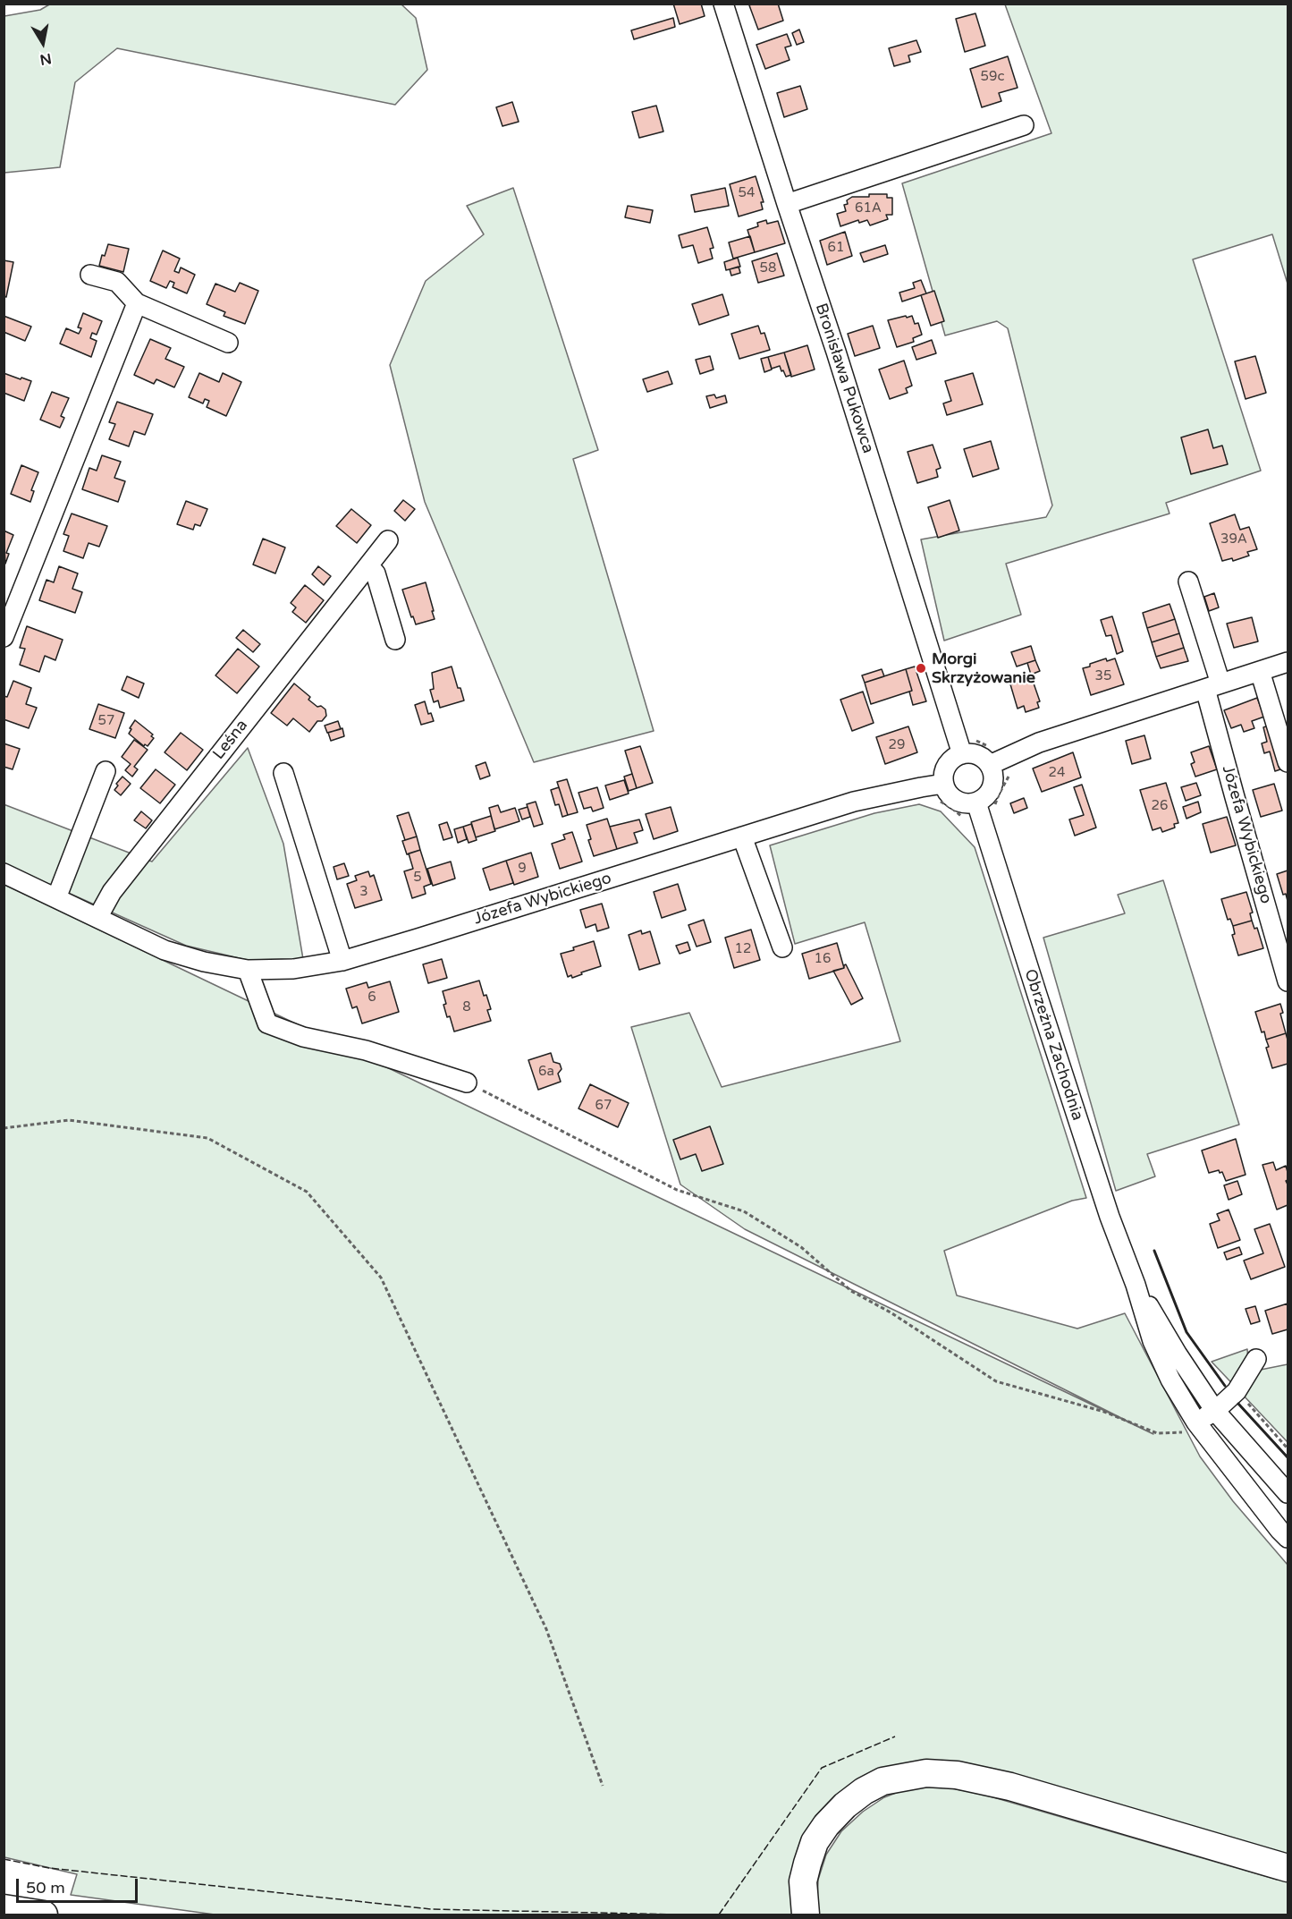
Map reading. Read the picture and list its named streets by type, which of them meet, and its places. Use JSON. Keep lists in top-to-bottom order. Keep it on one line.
{"streets":{"street":["Bronisława Pukowca","Leśna","Józefa Wybickiego","Obrzeżna Zachodnia"]},"crossings":[["Bronisława Pukowca","Józefa Wybickiego"],["Bronisława Pukowca","Obrzeżna Zachodnia"],["Józefa Wybickiego","Obrzeżna Zachodnia"]],"places":["Morgi Skrzyżowanie"],"house_numbers":["59c","54","61A","61","58","39A","35","57","29","24","26","9","5","3","12","16","6","8","6a","67"],"scale_bar":"50 m","north":"bottom"}
